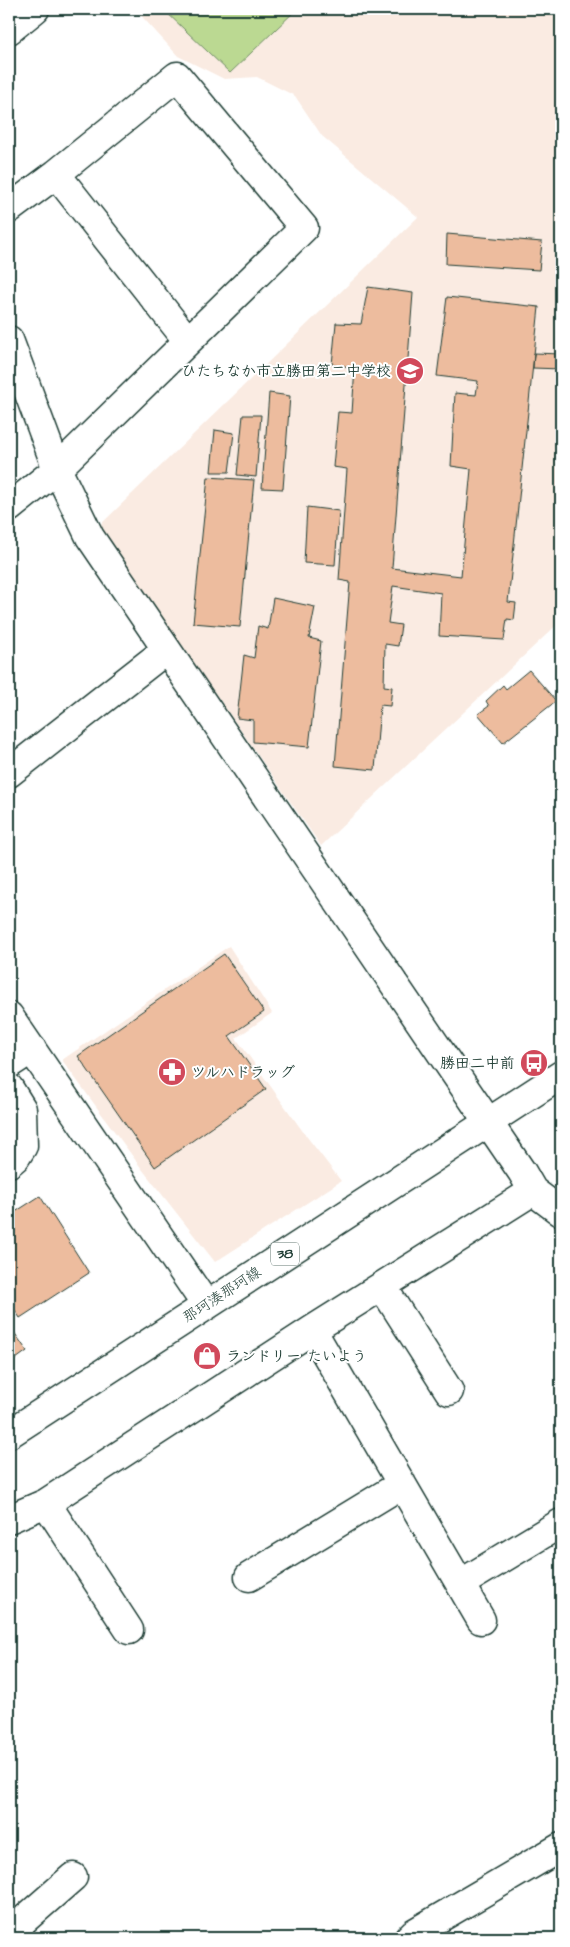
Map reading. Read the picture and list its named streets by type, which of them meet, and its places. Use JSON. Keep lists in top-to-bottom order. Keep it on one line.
{"streets":{"street":["38","那珂湊那珂線"]},"places":{"school or university":["ひたちなか市立勝田第二中学校"],"bus stop":["勝田二中前"],"pharmacy":["ツルハドラッグ"],"shop":["ランドリー たいよう"]}}
